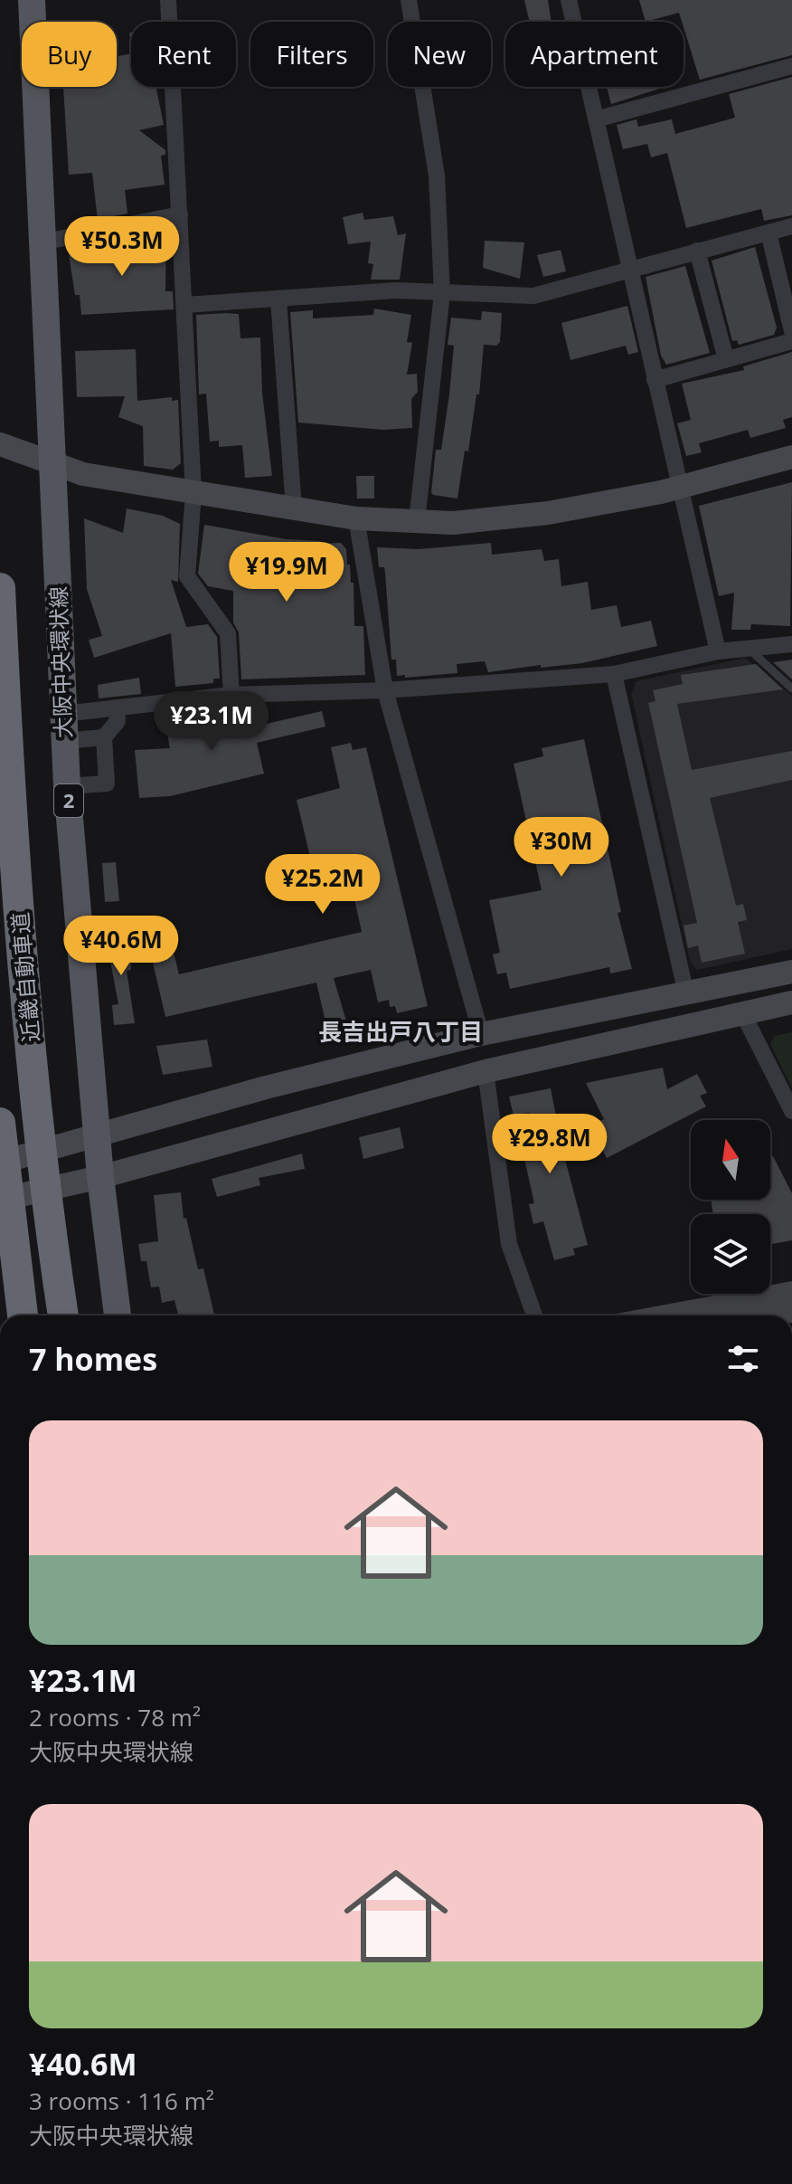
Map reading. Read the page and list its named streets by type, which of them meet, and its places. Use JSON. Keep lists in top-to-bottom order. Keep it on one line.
{"streets":{"highway":["近畿自動車道"],"main road":["大阪中央環状線","2"]},"districts":["長吉出戸八丁目"],"north":"top","page":{"chip":["Buy","Rent","Filters","New","Apartment"],"price":["¥50.3M","¥19.9M","¥23.1M","¥30M","¥25.2M","¥40.6M","¥29.8M"],"heading":"7 homes","list":[{"name":"¥23.1M","note":"2 rooms · 78 m² · 大阪中央環状線"},{"name":"¥40.6M","note":"3 rooms · 116 m² · 大阪中央環状線"}]}}
